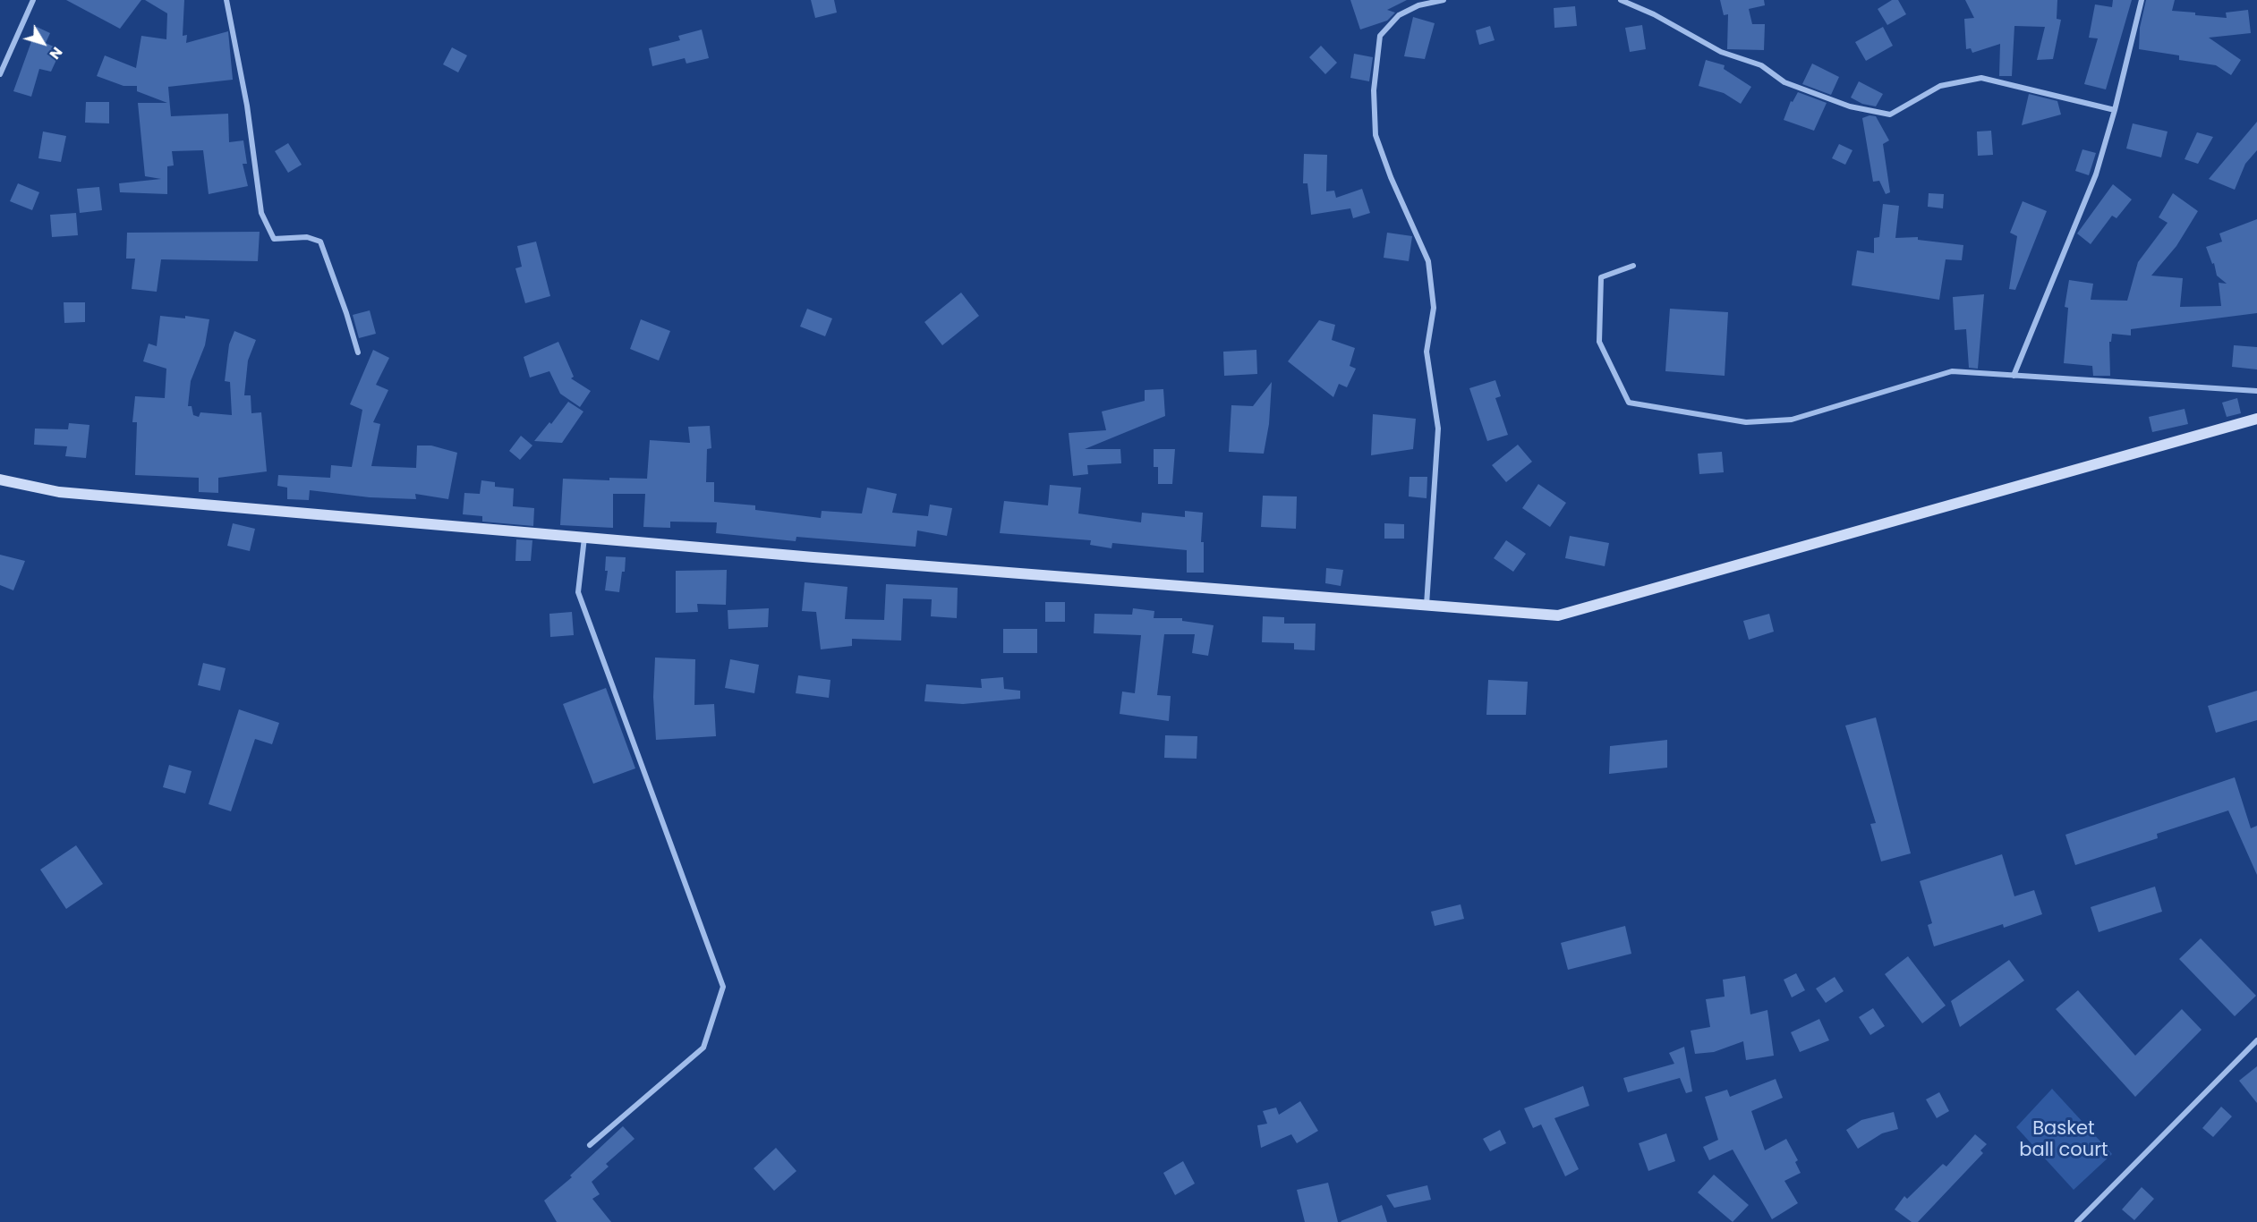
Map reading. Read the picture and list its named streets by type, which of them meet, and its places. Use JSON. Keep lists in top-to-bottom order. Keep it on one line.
{"parks":["Basket ball court"],"north":"bottom right"}
